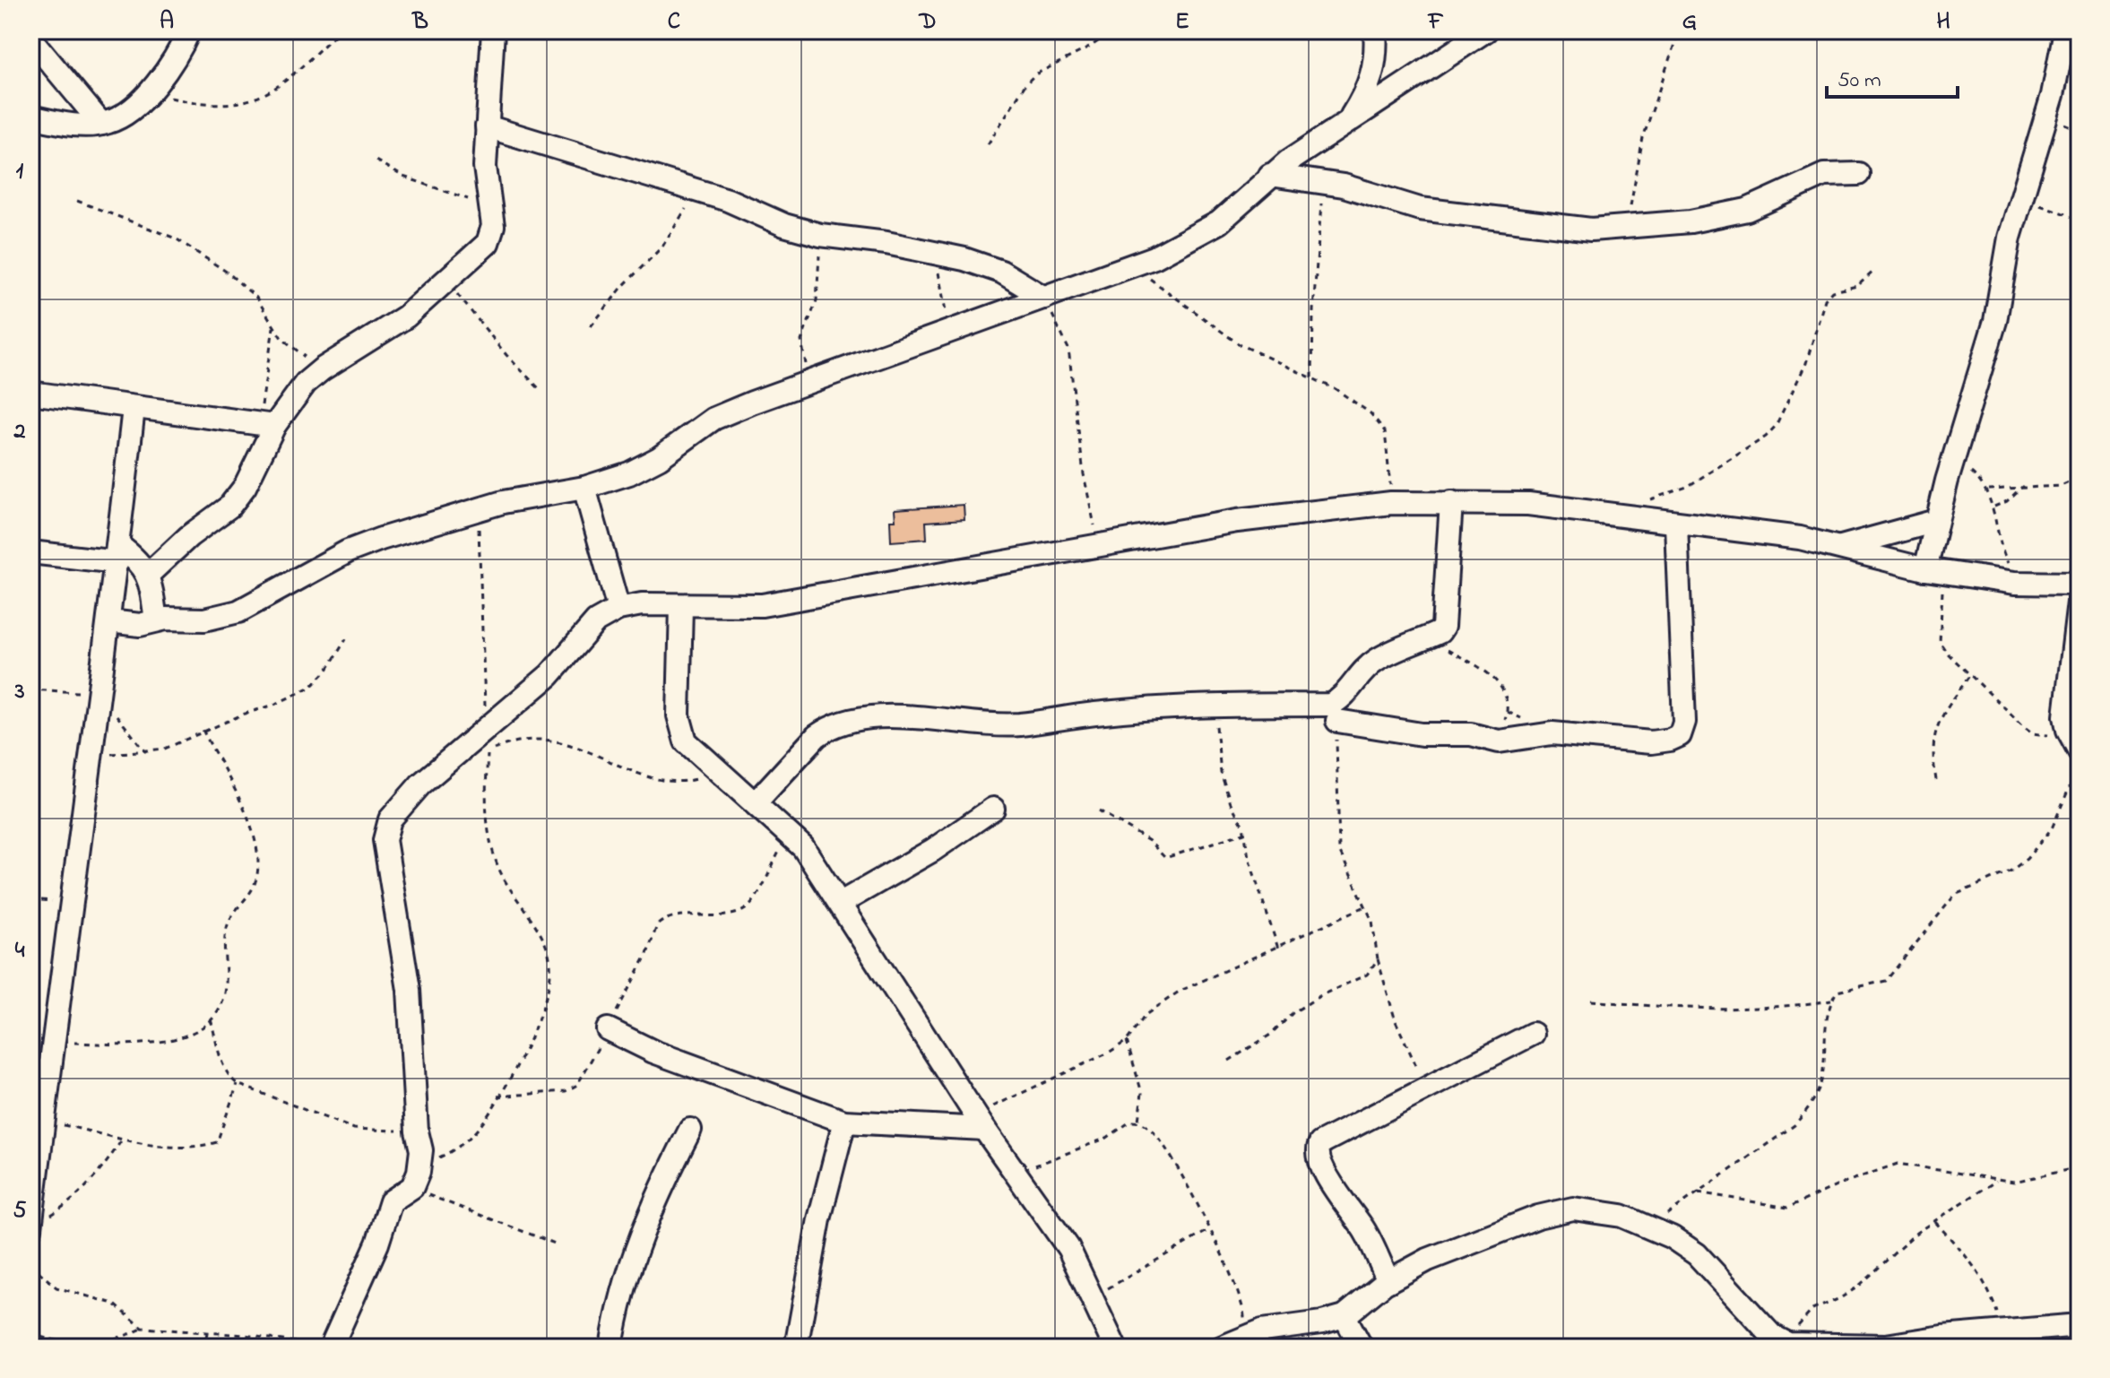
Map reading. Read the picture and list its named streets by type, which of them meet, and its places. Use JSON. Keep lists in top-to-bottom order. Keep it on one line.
{"scale_bar":"50 m","grid":{"columns":["A","B","C","D","E","F","G","H"],"rows":["1","2","3","4","5"]}}
